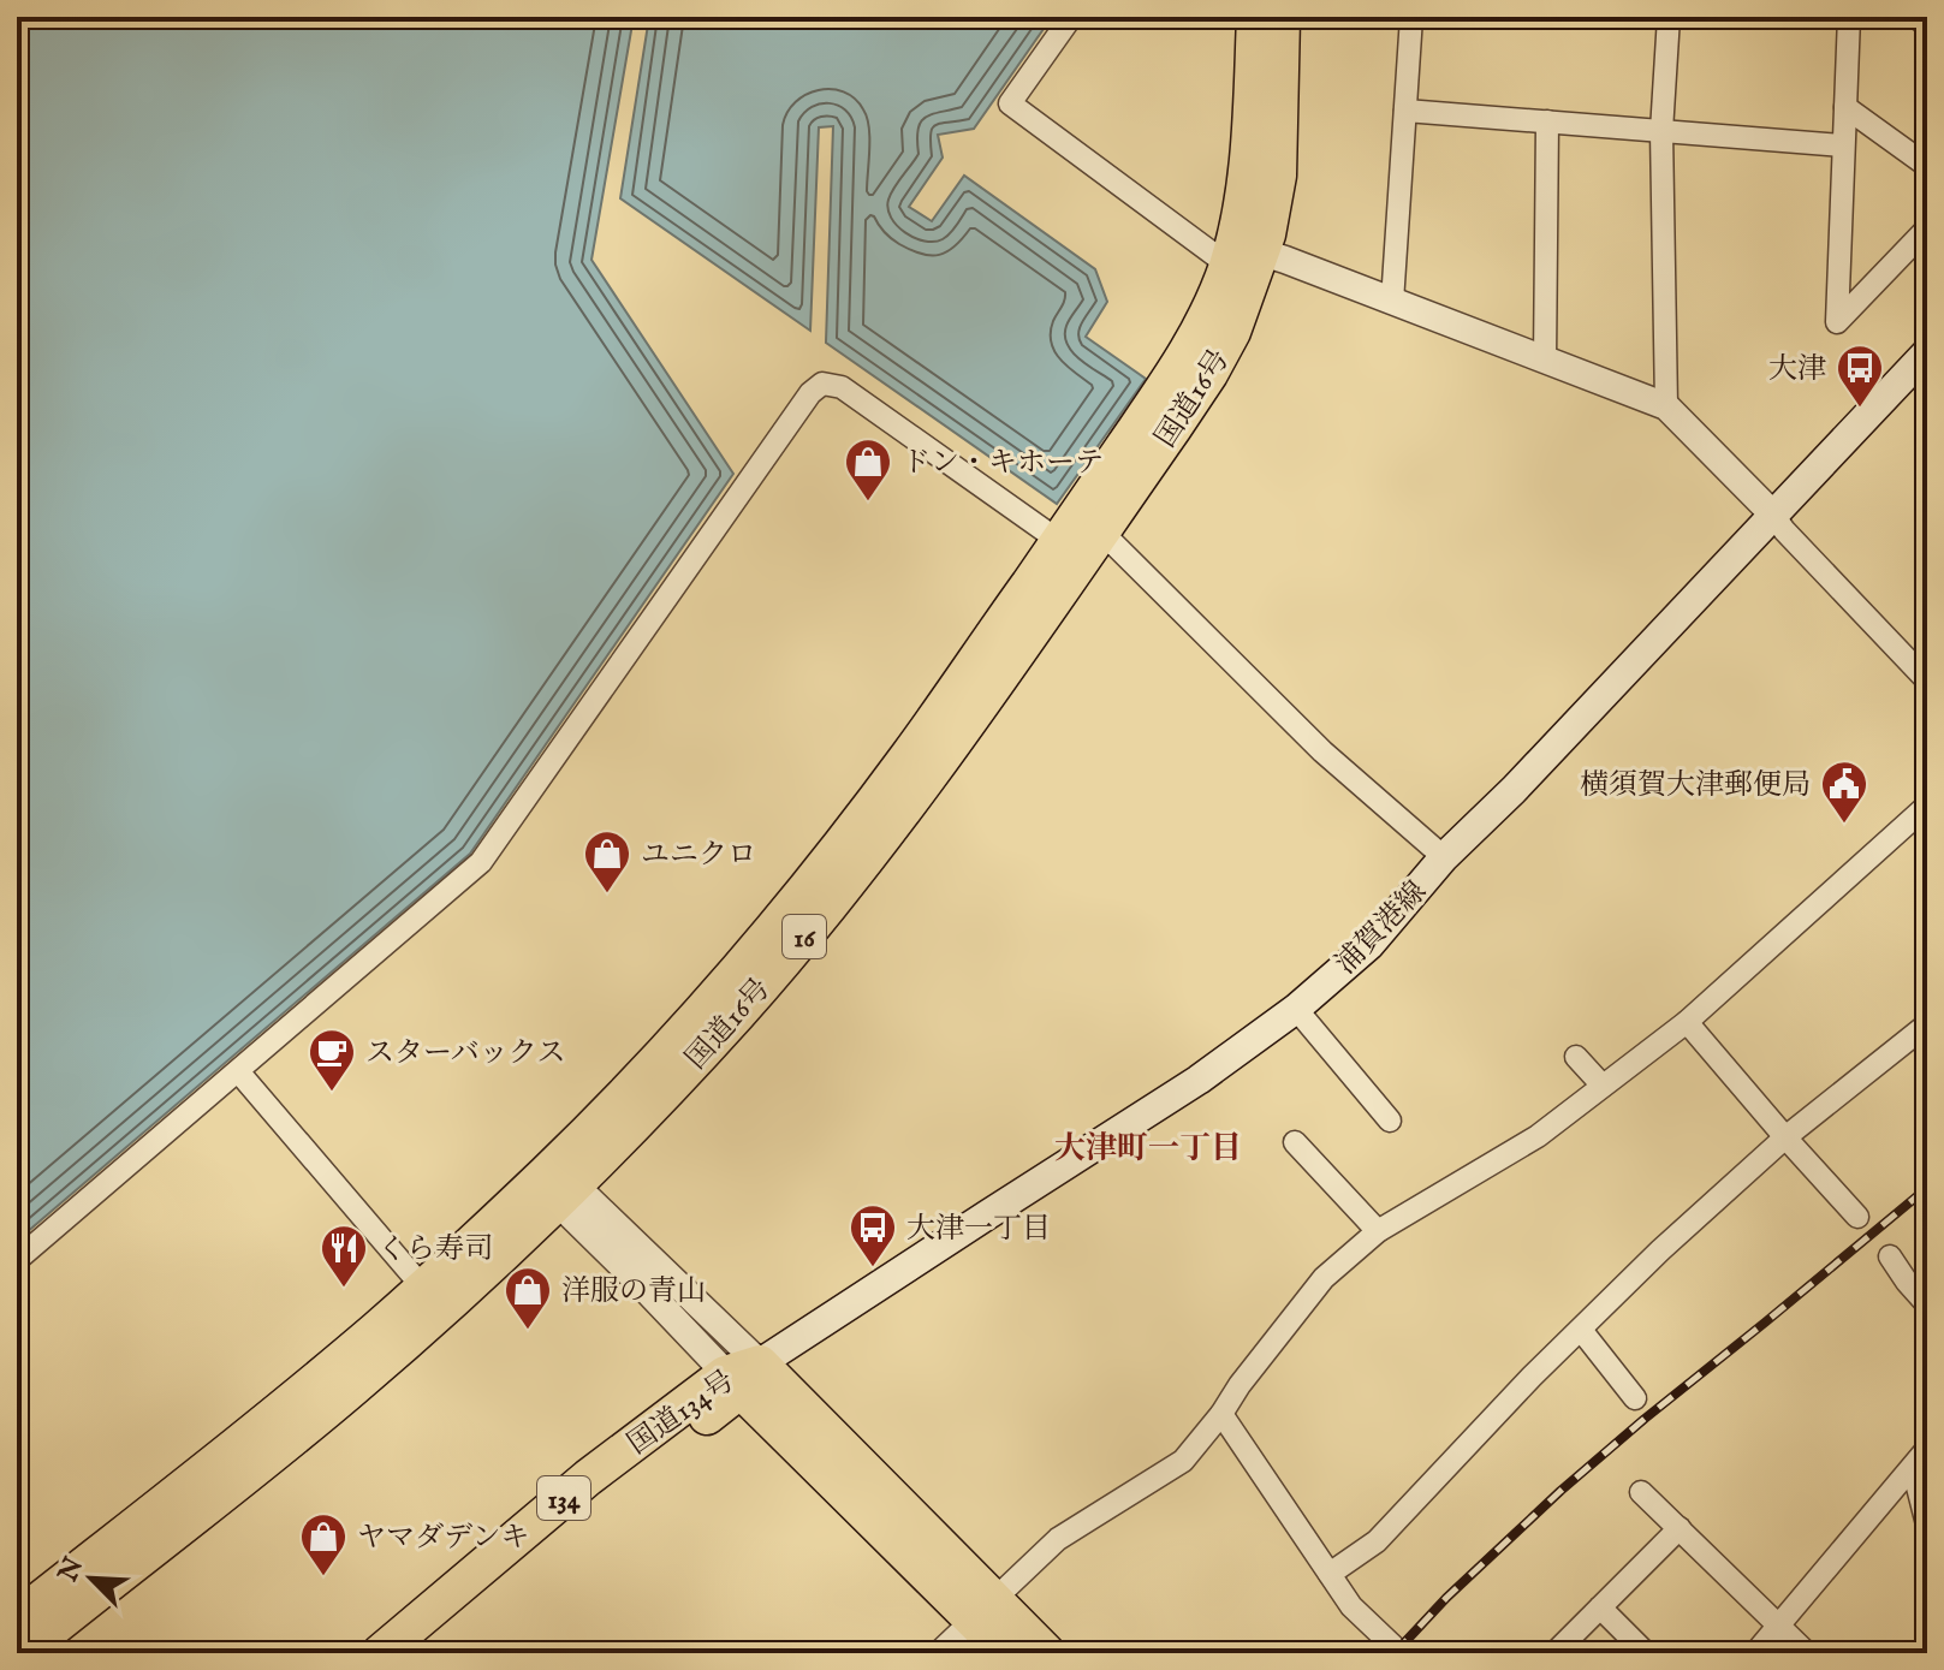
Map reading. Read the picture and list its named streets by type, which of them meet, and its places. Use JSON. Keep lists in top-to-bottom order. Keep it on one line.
{"streets":{"highway":["国道16号","16","国道134号","134"],"main road":["浦賀港線"]},"crossings":[["浦賀港線","国道134号"]],"districts":["大津町一丁目"],"places":{"bus stop":["大津","大津一丁目"],"shop":["ドン・キホーテ","ユニクロ","洋服の青山","ヤマダデンキ"],"public building":["横須賀大津郵便局"],"cafe":["スターバックス"],"restaurant":["くら寿司"]},"north":"top left"}
